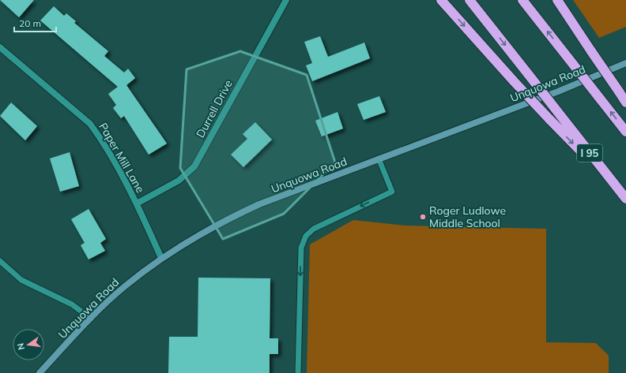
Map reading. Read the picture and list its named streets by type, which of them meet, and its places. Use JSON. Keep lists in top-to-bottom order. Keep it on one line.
{"streets":{"highway":["I 95"],"street":["Unquowa Road","Durrell Drive","Paper Mill Lane"]},"crossings":[["Unquowa Road","Paper Mill Lane"],["Durrell Drive","Paper Mill Lane"]],"places":["Roger Ludlowe Middle School"],"scale_bar":"20 m","north":"left"}
